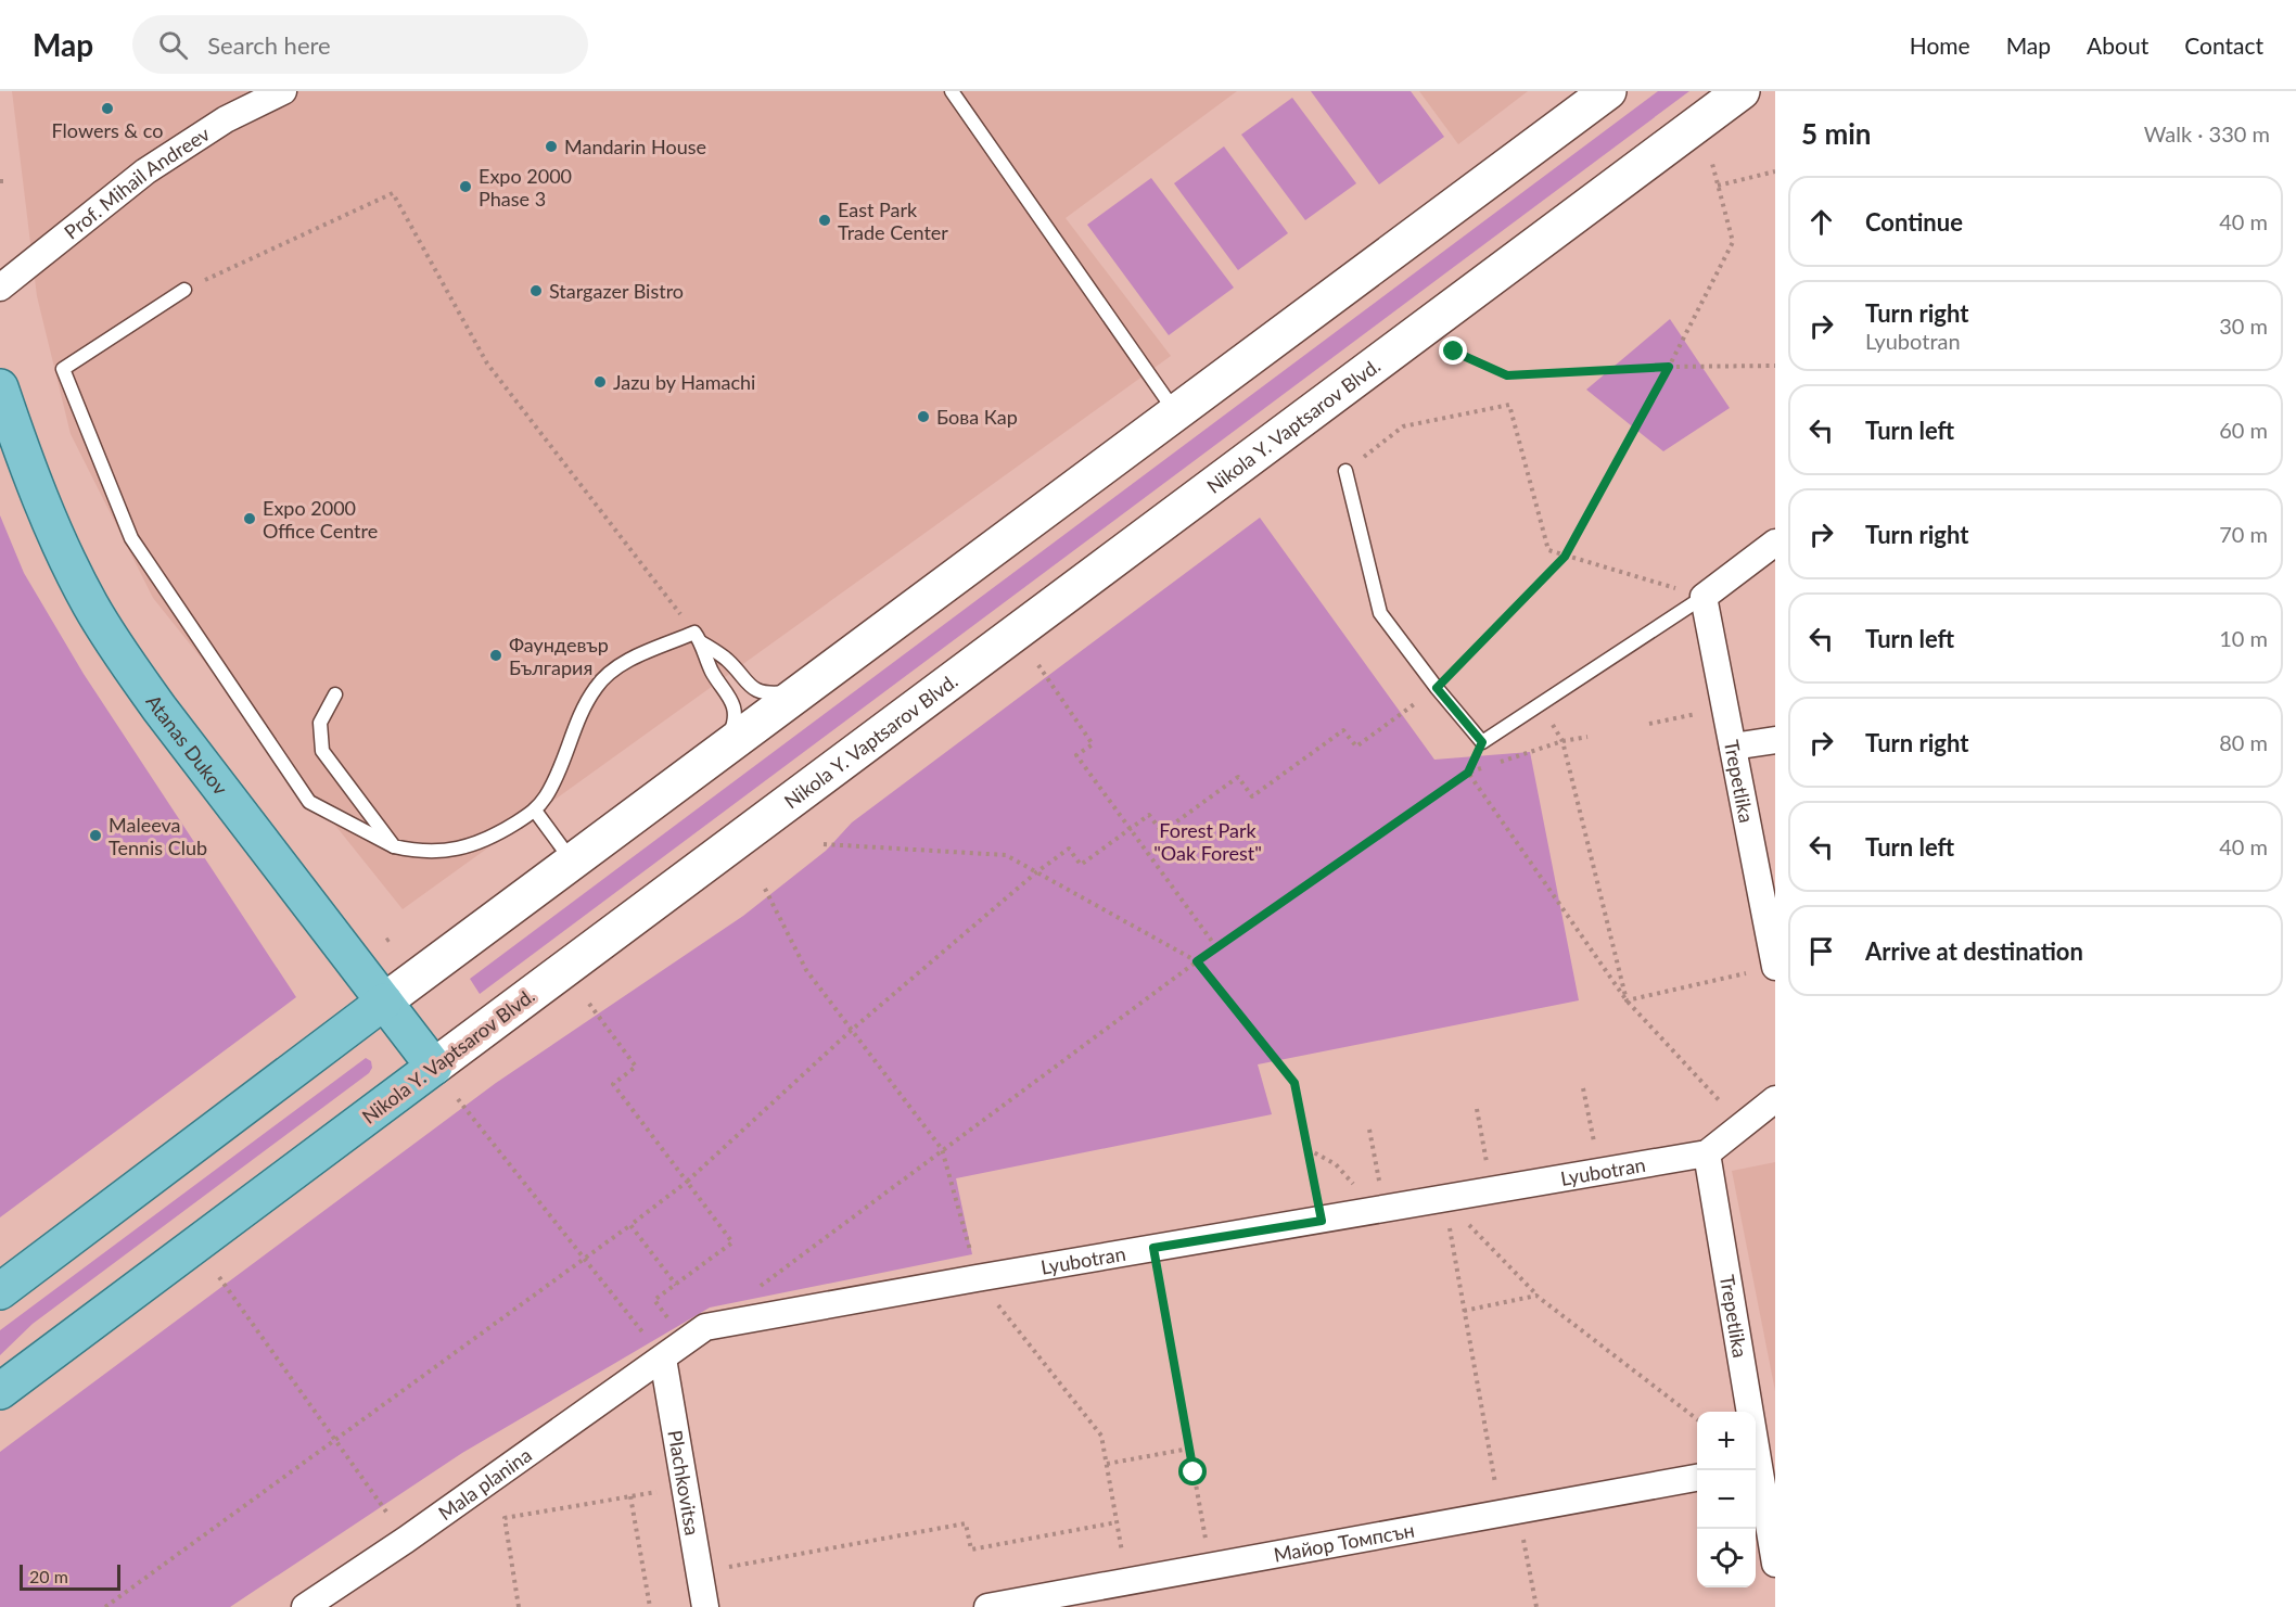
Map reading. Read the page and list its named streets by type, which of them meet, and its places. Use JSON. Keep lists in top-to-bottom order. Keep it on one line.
{"streets":{"main road":["Nikola Y. Vaptsarov Blvd.","Atanas Dukov"],"street":["Prof. Mihail Andreev","Trepetlika","Lyubotran","Plachkovitsa","Mala planina","Майор Томпсън"]},"crossings":[["Nikola Y. Vaptsarov Blvd.","Atanas Dukov"],["Trepetlika","Lyubotran"],["Lyubotran","Plachkovitsa"],["Lyubotran","Mala planina"],["Plachkovitsa","Mala planina"]],"parks":["Forest Park \"Oak Forest\""],"places":["Flowers & co","Mandarin House","Expo 2000 Phase 3","East Park Trade Center","Stargazer Bistro","Jazu by Hamachi","Бова Кар","Expo 2000 Office Centre","Фаундевър България","Maleeva Tennis Club"],"scale_bar":"20 m","page":{"header":"Map","search":"Search here","nav":["Home","Map","About","Contact"],"heading":["5 min","Walk · 330 m"],"list":[["Continue","40 m"],["Turn right","Lyubotran","30 m"],["Turn left","60 m"],["Turn right","70 m"],["Turn left","10 m"],["Turn right","80 m"],["Turn left","40 m"],"Arrive at destination"],"map_buttons":["+","−"],"scale":"20 m"}}
